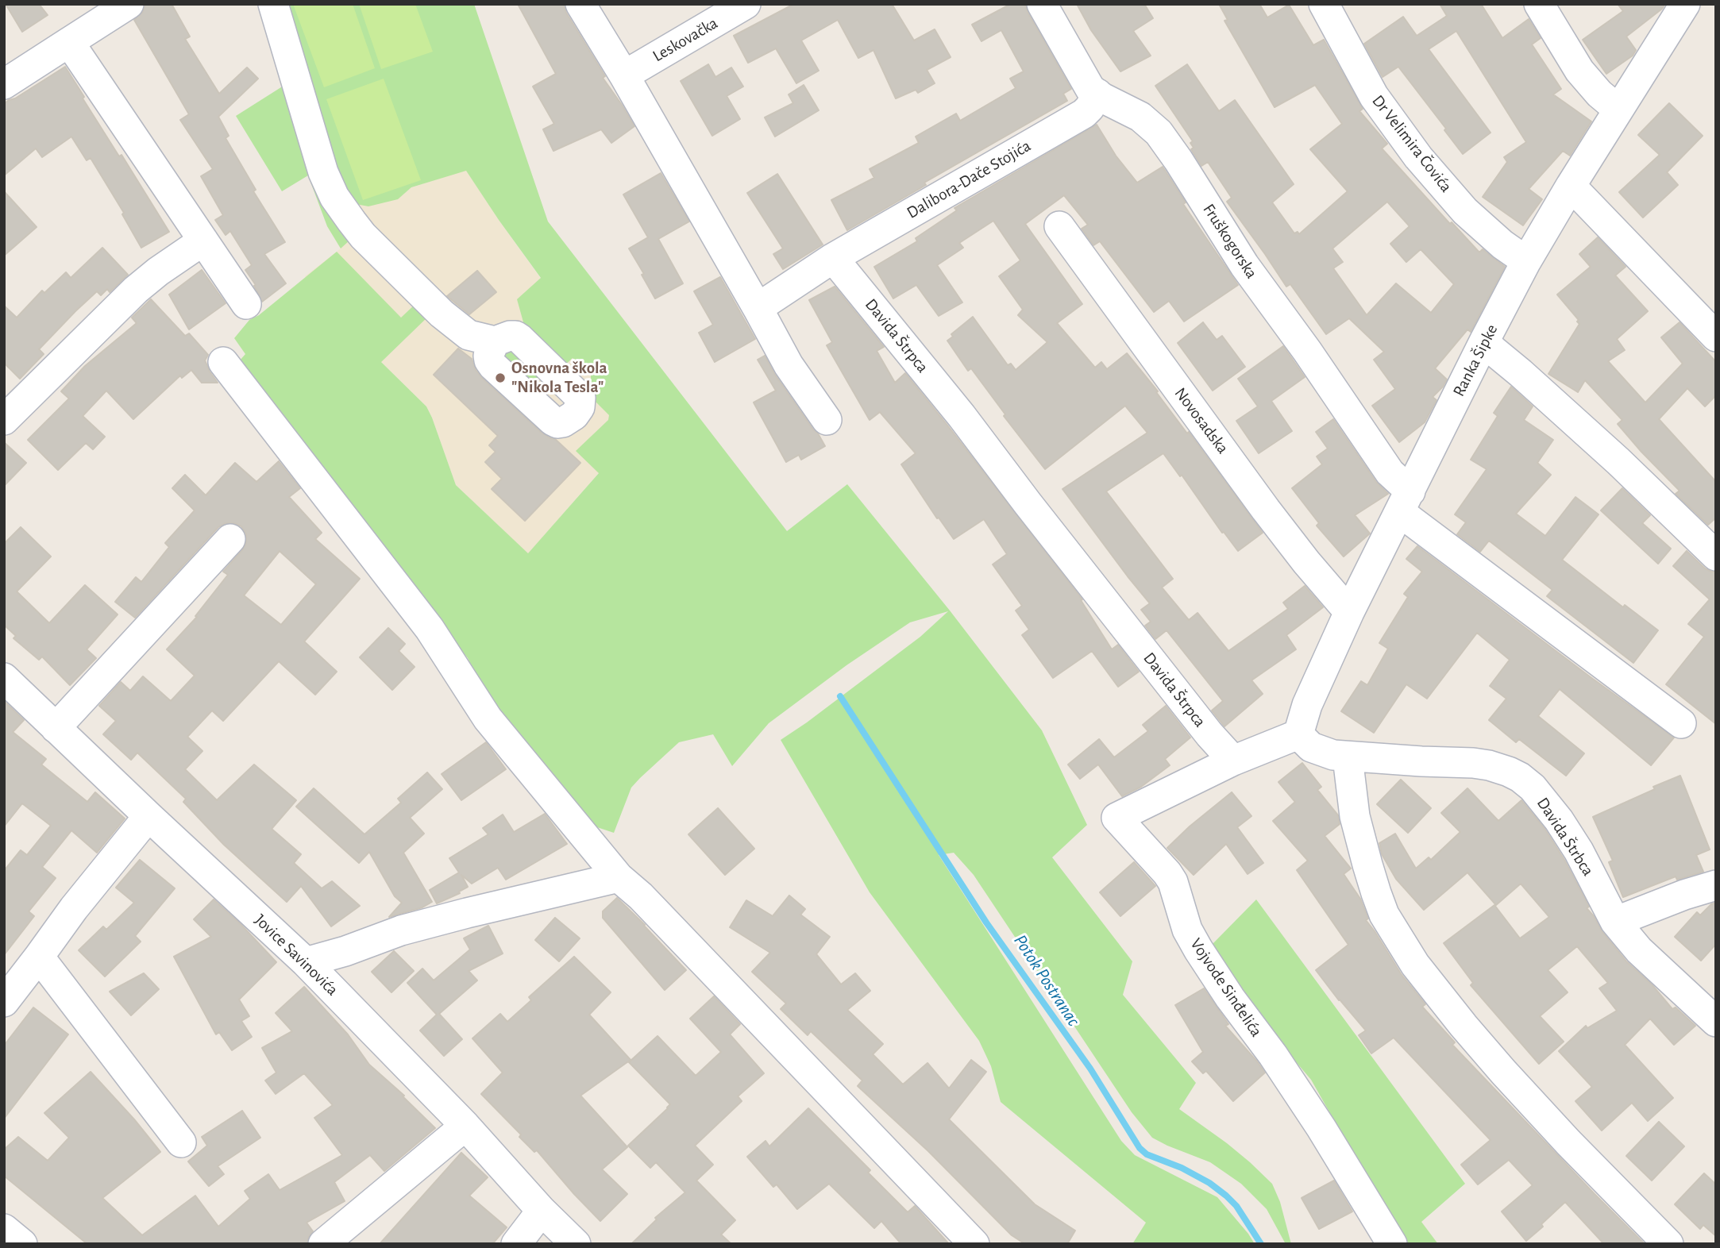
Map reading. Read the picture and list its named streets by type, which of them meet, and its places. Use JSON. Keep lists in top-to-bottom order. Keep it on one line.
{"streets":{"street":["Leskovačka","Dr Velimira Čovića","Dalibora-Dače Stojića","Fruškogorska","Davida Štrpca","Ranka Šipke","Novosadska","Davida Štrbca","Jovice Savinovića","Vojvode Sinđelića"]},"crossings":[["Dr Velimira Čovića","Ranka Šipke"],["Dalibora-Dače Stojića","Fruškogorska"],["Dalibora-Dače Stojića","Davida Štrpca"],["Fruškogorska","Ranka Šipke"],["Davida Štrpca","Vojvode Sinđelića"],["Ranka Šipke","Novosadska"],["Ranka Šipke","Davida Štrbca"],["Ranka Šipke","Vojvode Sinđelića"],["Davida Štrbca","Vojvode Sinđelića"]],"water":["Potok Postranac"],"places":["Osnovna škola \"Nikola Tesla\""]}
